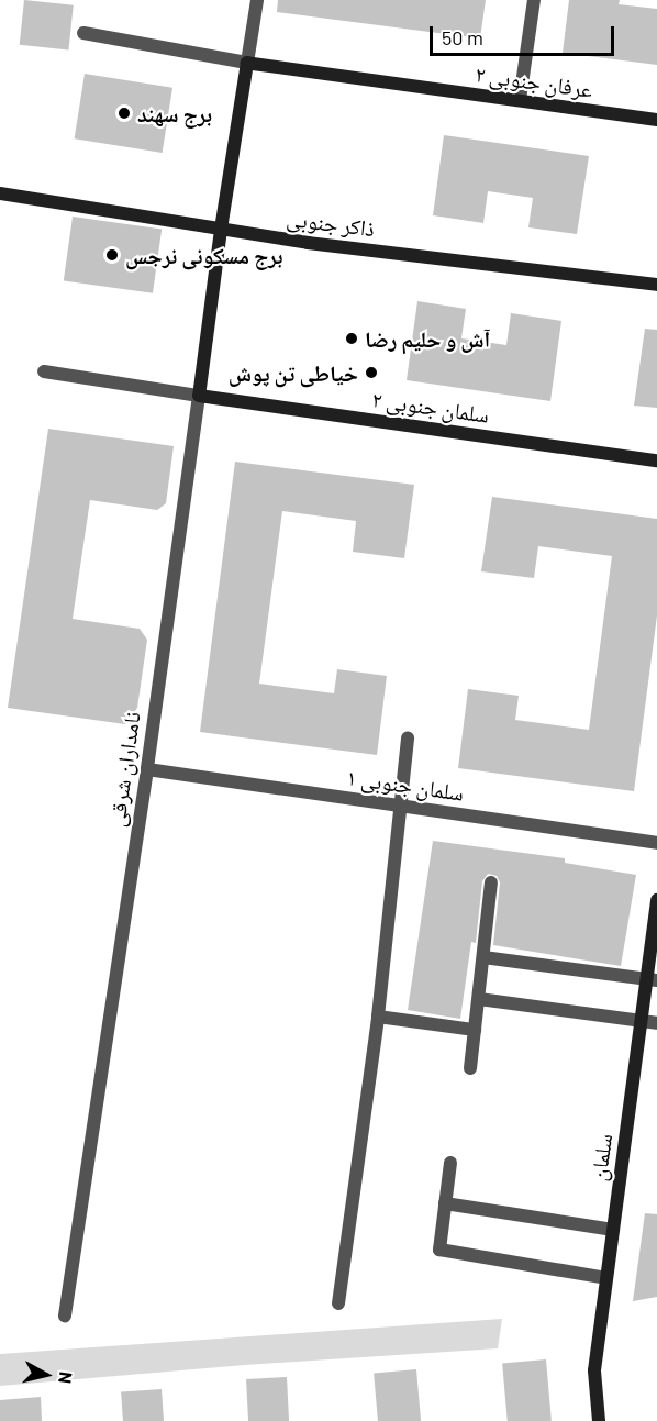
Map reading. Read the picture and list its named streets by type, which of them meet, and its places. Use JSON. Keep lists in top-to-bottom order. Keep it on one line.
{"streets":{"street":["عرفان جنوبی ۲","ذاکر جنوبی","سلمان جنوبی ۲","نامداران شرقی","سلمان جنوبی ۱","سلمان"]},"crossings":[["عرفان جنوبی ۲","نامداران شرقی"],["ذاکر جنوبی","نامداران شرقی"],["سلمان جنوبی ۲","نامداران شرقی"],["نامداران شرقی","سلمان جنوبی ۱"]],"places":["برج سهند","برج مسکونی نرجس","آش و حلیم رضا","خیاطی تن پوش"],"scale_bar":"50 m","north":"right"}
